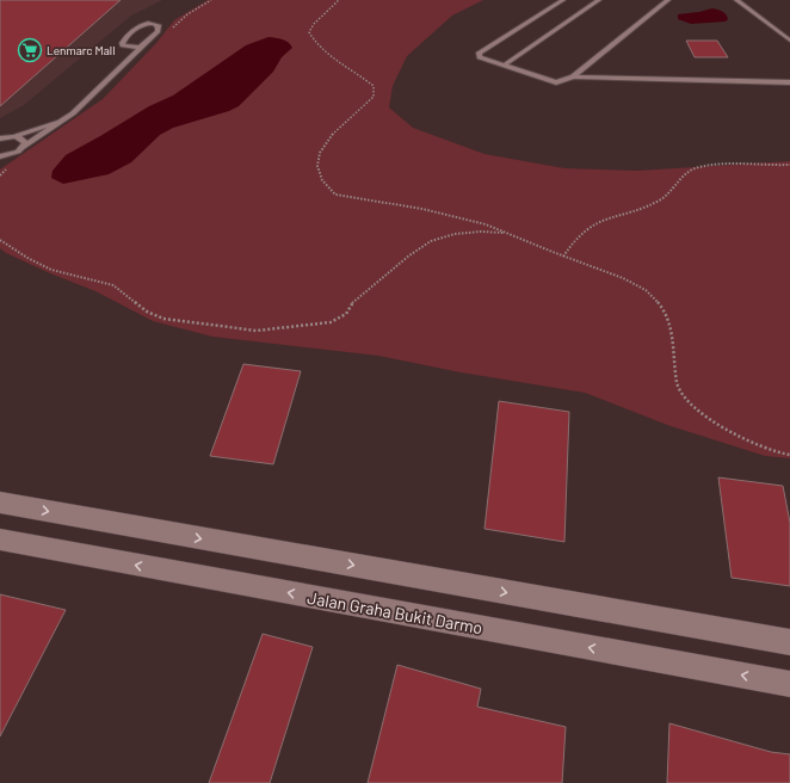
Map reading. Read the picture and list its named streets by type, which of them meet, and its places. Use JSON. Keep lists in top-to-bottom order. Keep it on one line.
{"streets":{"street":["Jalan Graha Bukit Darmo"]},"places":{"supermarket":["Lenmarc Mall"]}}
